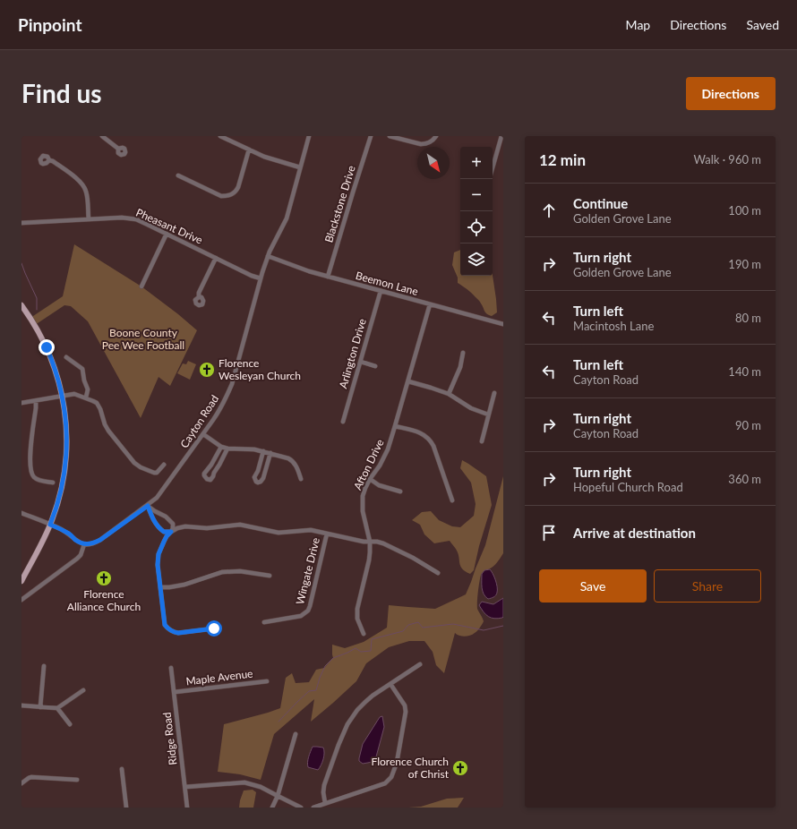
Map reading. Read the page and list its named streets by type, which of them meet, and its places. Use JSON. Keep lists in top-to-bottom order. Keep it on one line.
{"streets":{"street":["Blackstone Drive","Pheasant Drive","Beemon Lane","Arlington Drive","Cayton Road","Afton Drive","Wingate Drive","Maple Avenue","Ridge Road"]},"crossings":[["Blackstone Drive","Beemon Lane"],["Pheasant Drive","Cayton Road"],["Beemon Lane","Arlington Drive"],["Beemon Lane","Cayton Road"],["Beemon Lane","Afton Drive"],["Maple Avenue","Ridge Road"]],"parks":["Boone County Pee Wee Football"],"places":{"church":["Florence Wesleyan Church","Florence Alliance Church","Florence Church of Christ"]},"north":"bottom right","page":{"header":"Pinpoint","nav":["Map","Directions","Saved"],"buttons":["Directions",["Save","Share"]],"title":"Find us","heading":["12 min","Walk · 960 m"],"map_buttons":["+","−"],"list":[["Continue","Golden Grove Lane","100 m"],["Turn right","Golden Grove Lane","190 m"],["Turn left","Macintosh Lane","80 m"],["Turn left","Cayton Road","140 m"],["Turn right","Cayton Road","90 m"],["Turn right","Hopeful Church Road","360 m"],"Arrive at destination"]}}
